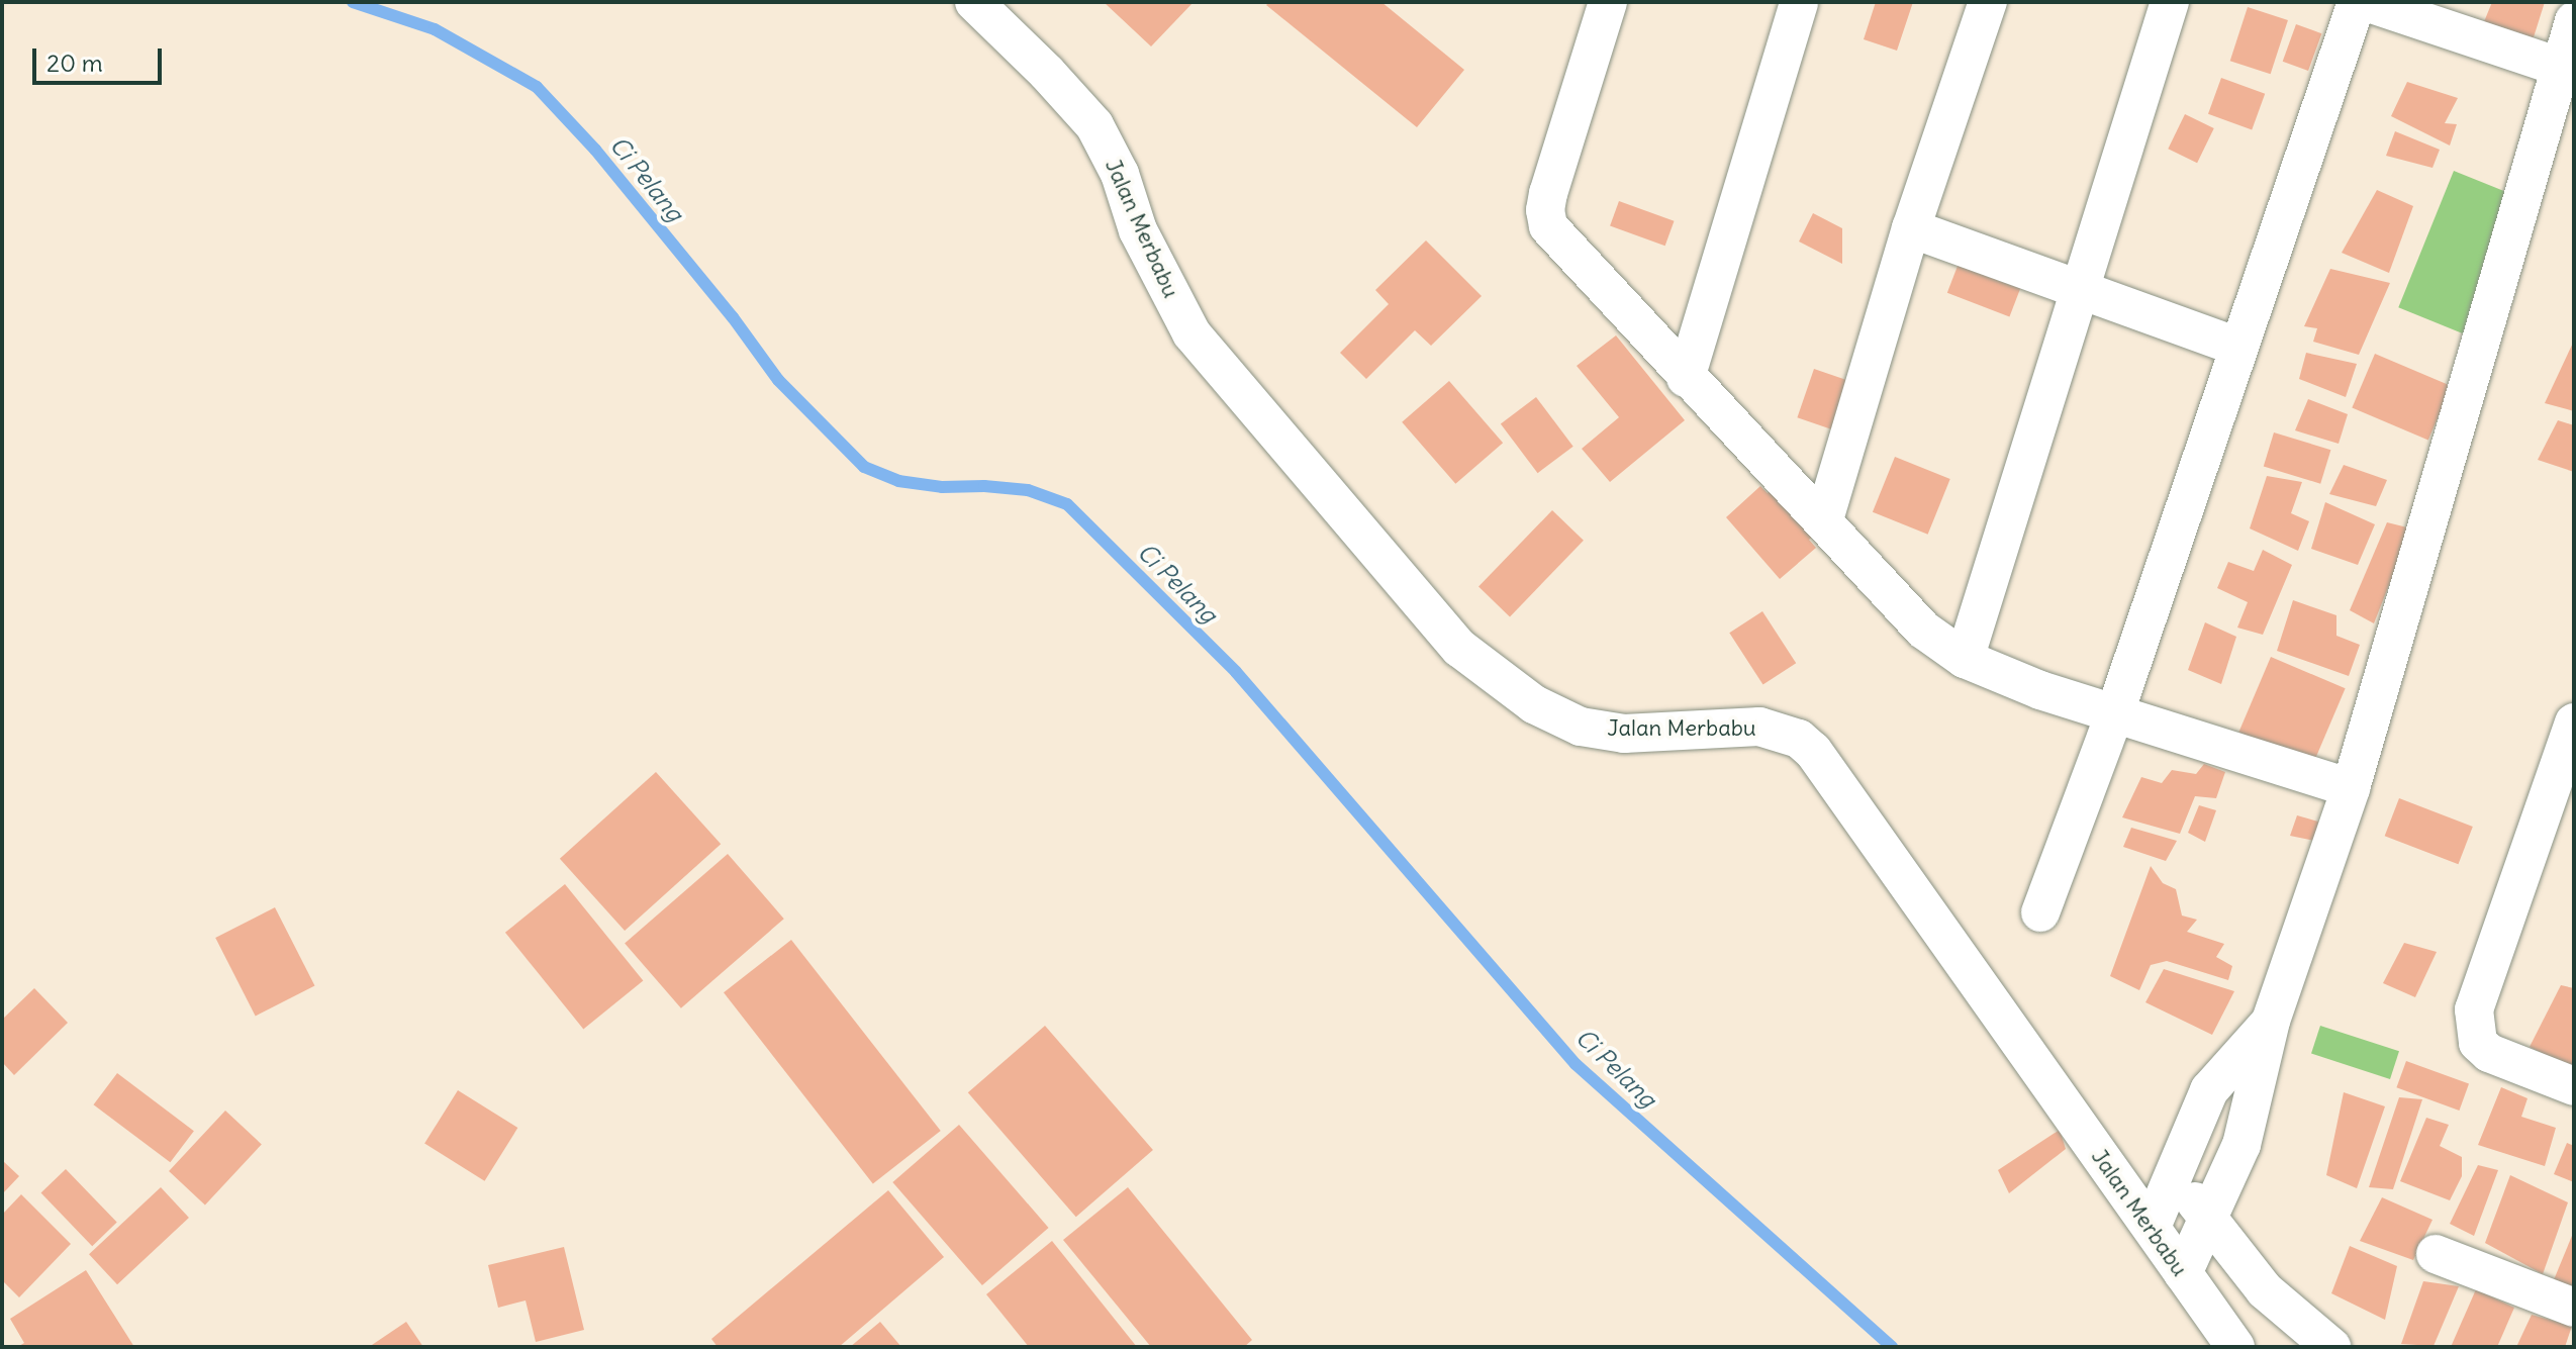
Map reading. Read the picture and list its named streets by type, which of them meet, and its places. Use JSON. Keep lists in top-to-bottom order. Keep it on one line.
{"streets":{"street":["Jalan Merbabu"]},"water":["Ci Pelang"],"scale_bar":"20 m"}
